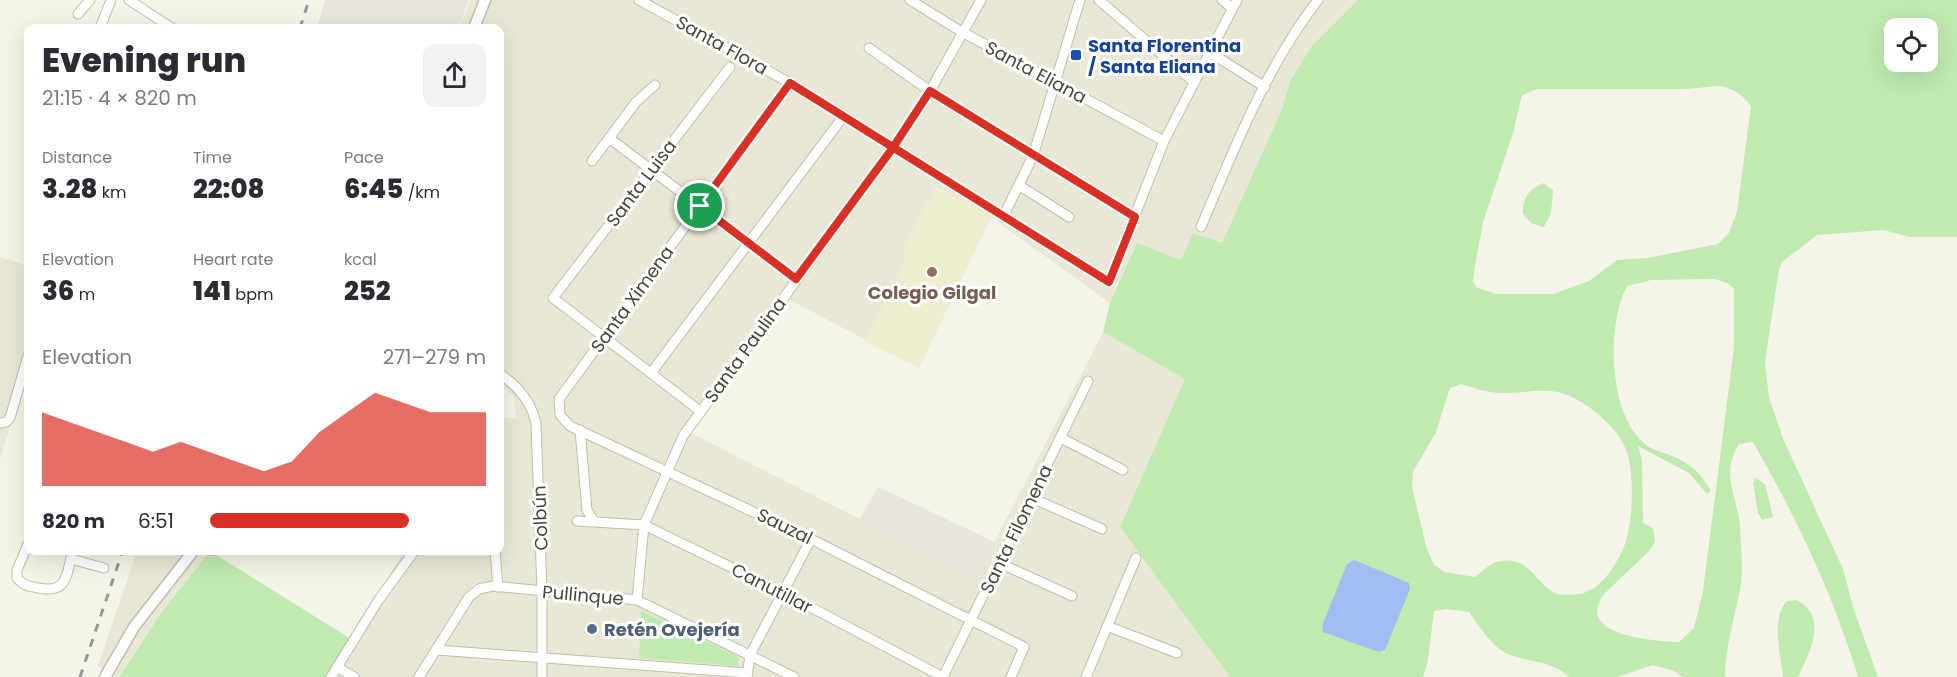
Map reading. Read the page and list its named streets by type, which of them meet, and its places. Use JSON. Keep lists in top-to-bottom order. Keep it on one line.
{"streets":{"street":["Santa Flora","Santa Eliana","Santa Luisa","Santa Ximena","Santa Paulina","Colbún","Sauzal","Santa Filomena","Canutillar","Pullinque"]},"crossings":[["Santa Flora","Santa Ximena"],["Santa Flora","Santa Paulina"],["Santa Eliana","Santa Paulina"],["Santa Luisa","Santa Ximena"],["Santa Ximena","Sauzal"],["Santa Paulina","Sauzal"],["Santa Paulina","Canutillar"],["Santa Paulina","Pullinque"],["Colbún","Pullinque"],["Sauzal","Santa Filomena"],["Santa Filomena","Canutillar"]],"places":{"transit":["Santa Florentina / Santa Eliana"],"other":["Colegio Gilgal","Retén Ovejería"]},"page":{"heading":["Evening run","21:15 · 4 × 820 m"],"stats":[["Distance","3.28 km"],["Time","22:08"],["Pace","6:45 /km"],["Elevation","36 m"],["Heart rate","141 bpm"],["kcal","252"]],"chart":["Elevation","271–279 m"],"list":[{"name":"820 m","note":"6:51"}]}}
